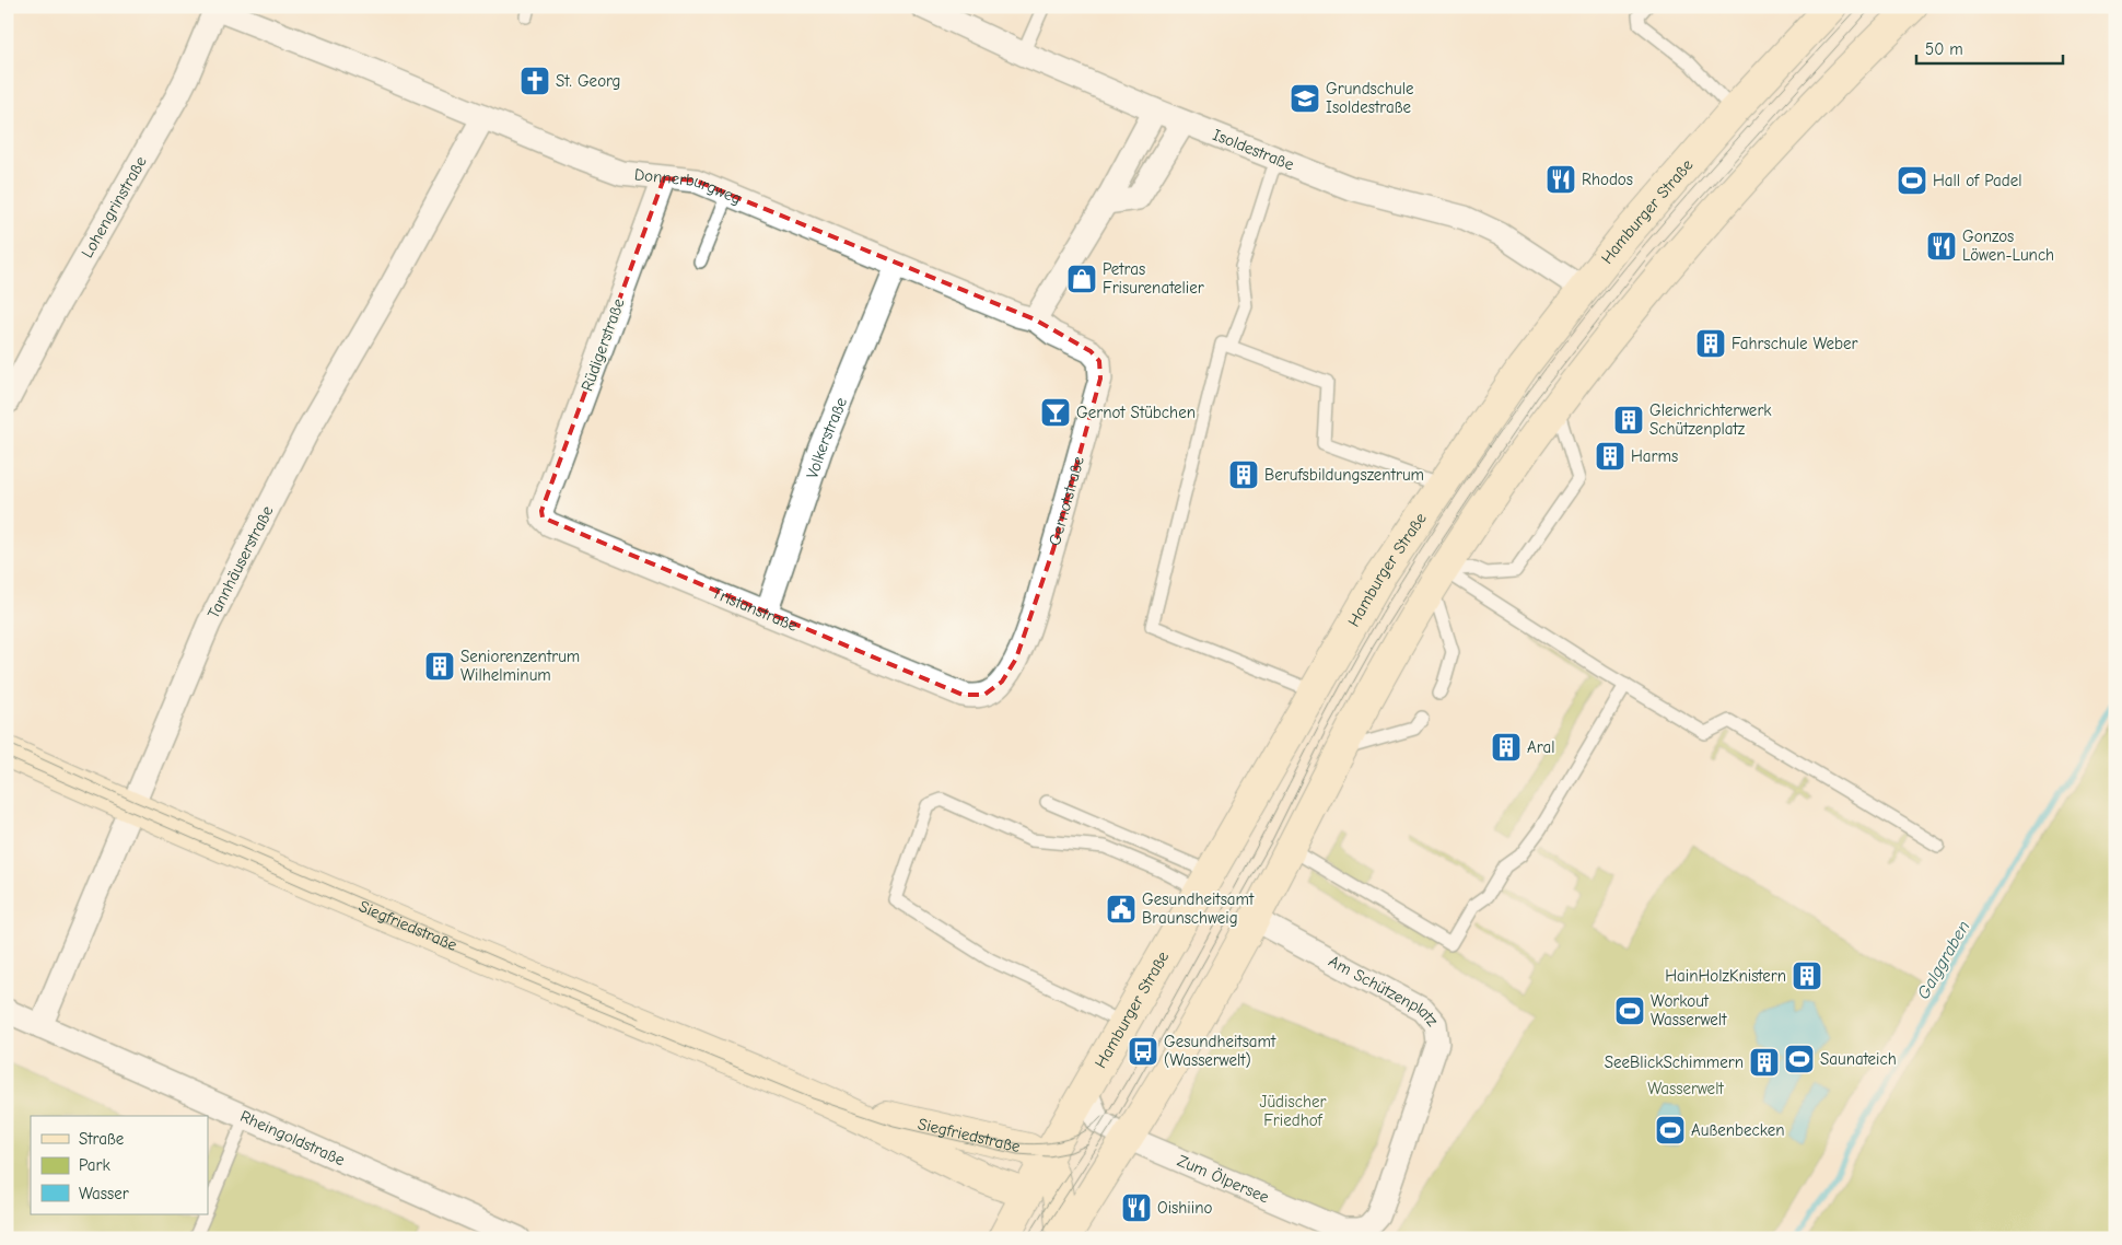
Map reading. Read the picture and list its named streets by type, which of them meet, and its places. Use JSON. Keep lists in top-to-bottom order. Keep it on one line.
{"streets":{"main road":["Hamburger Straße","Siegfriedstraße"],"street":["Isoldestraße","Donnerburgweg","Lohengrinstraße","Rüdigerstraße","Volkerstraße","Gernotstraße","Tannhäuserstraße","Tristanstraße","Am Schützenplatz","Rheingoldstraße","Zum Ölpersee"]},"crossings":[["Isoldestraße","Hamburger Straße"],["Donnerburgweg","Lohengrinstraße"],["Donnerburgweg","Rüdigerstraße"],["Donnerburgweg","Volkerstraße"],["Donnerburgweg","Gernotstraße"],["Donnerburgweg","Tannhäuserstraße"],["Hamburger Straße","Siegfriedstraße"],["Hamburger Straße","Zum Ölpersee"],["Rüdigerstraße","Tristanstraße"],["Volkerstraße","Tristanstraße"],["Gernotstraße","Tristanstraße"],["Tannhäuserstraße","Siegfriedstraße"],["Tannhäuserstraße","Rheingoldstraße"],["Am Schützenplatz","Zum Ölpersee"]],"water":["Galggraben"],"parks":["Wasserwelt","Jüdischer Friedhof"],"places":{"church":["St. Georg"],"school or university":["Grundschule Isoldestraße"],"restaurant":["Rhodos","Gonzos Löwen-Lunch","Oishiino"],"sports":["Hall of Padel","Workout Wasserwelt","Saunateich","Außenbecken"],"shop":["Petras Frisurenatelier"],"building":["Fahrschule Weber","Gleichrichterwerk Schützenplatz","Harms","Berufsbildungszentrum","Seniorenzentrum Wilhelminum","Aral","HainHolzKnistern","SeeBlickSchimmern"],"bar":["Gernot Stübchen"],"public building":["Gesundheitsamt Braunschweig"],"bus stop":["Gesundheitsamt (Wasserwelt)"]},"legend":["Straße","Park","Wasser"],"scale_bar":"50 m"}
